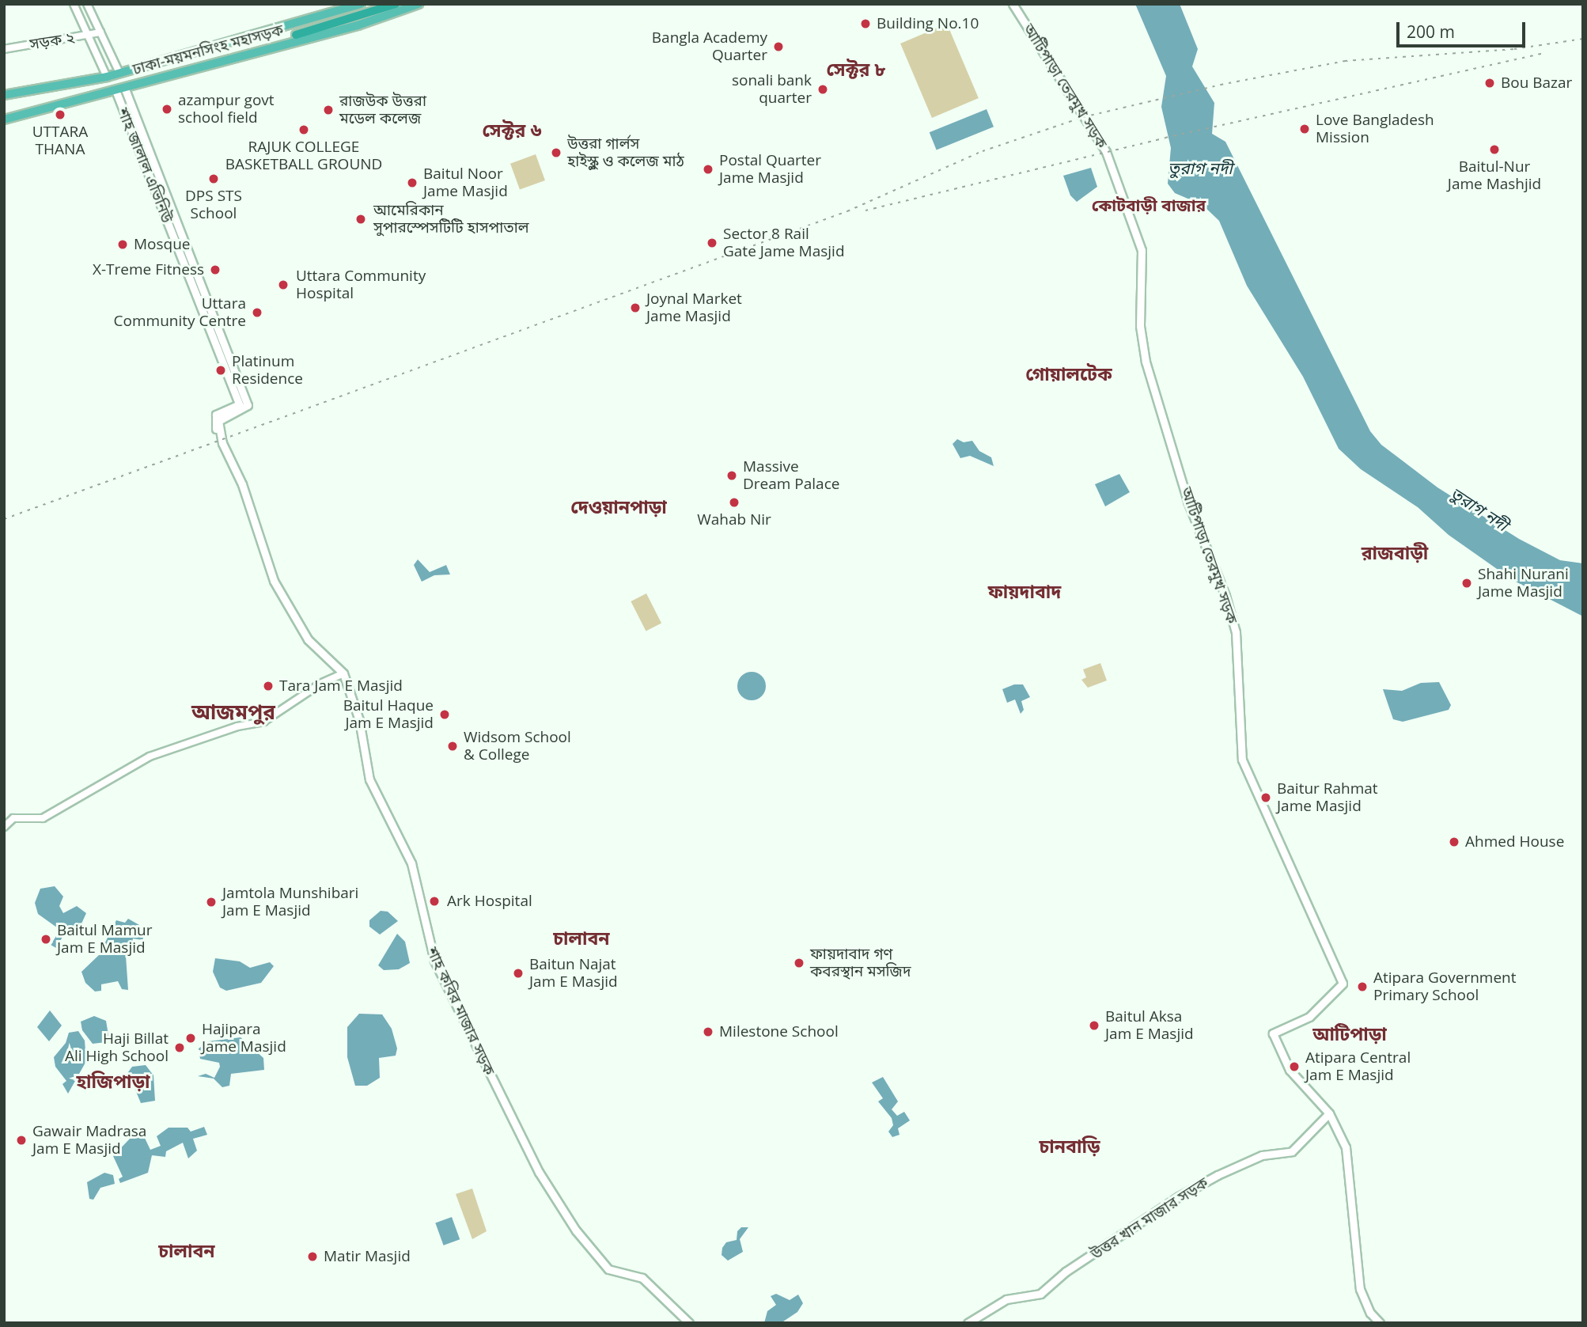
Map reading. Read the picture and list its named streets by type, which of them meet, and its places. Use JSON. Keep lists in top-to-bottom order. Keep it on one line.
{"streets":{"highway":["ঢাকা-ময়মনসিংহ মহাসড়ক"],"main road":["আটিপাড়া তেরমুখ সড়ক","শাহ জালাল এভিনিউ","শাহ কবির মাজার সড়ক","উত্তর খান মাজার সড়ক"],"street":["সড়ক ২"]},"crossings":[["ঢাকা-ময়মনসিংহ মহাসড়ক","শাহ জালাল এভিনিউ"],["আটিপাড়া তেরমুখ সড়ক","উত্তর খান মাজার সড়ক"],["শাহ জালাল এভিনিউ","শাহ কবির মাজার সড়ক"]],"districts":["সেক্টর ৮","সেক্টর ৬","কোটবাড়ী বাজার","গোয়ালটেক","দেওয়ানপাড়া","রাজবাড়ী","ফায়দাবাদ","আজমপুর","চালাবন","আটিপাড়া","হাজিপাড়া","চানবাড়ি","চালাবন"],"water":["তুরাগ নদী"],"places":["Building No.10","Bangla Academy Quarter","Bou Bazar","sonali bank quarter","azampur govt school field","রাজউক উত্তরা মডেল কলেজ","UTTARA THANA","Love Bangladesh Mission","RAJUK COLLEGE BASKETBALL GROUND","Baitul-Nur Jame Mashjid","উত্তরা গার্লস হাইস্কুল ও কলেজ মাঠ","Postal Quarter Jame Masjid","DPS STS School","Baitul Noor Jame Masjid","আমেরিকান সুপারস্পেসটিটি হাসপাতাল","Sector 8 Rail Gate Jame Masjid","Mosque","X-Treme Fitness","Uttara Community Hospital","Joynal Market Jame Masjid","Uttara Community Centre","Platinum Residence","Massive Dream Palace","Wahab Nir","Shahi Nurani Jame Masjid","Tara Jam E Masjid","Baitul Haque Jam E Masjid","Widsom School & College","Baitur Rahmat Jame Masjid","Ahmed House","Ark Hospital","Jamtola Munshibari Jam E Masjid","Baitul Mamur Jam E Masjid","ফায়দাবাদ গণ কবরস্থান মসজিদ","Baitun Najat Jam E Masjid","Atipara Government Primary School","Baitul Aksa Jam E Masjid","Milestone School","Hajipara Jame Masjid","Haji Billat Ali High School","Atipara Central Jam E Masjid","Gawair Madrasa Jam E Masjid","Matir Masjid"],"scale_bar":"200 m"}
